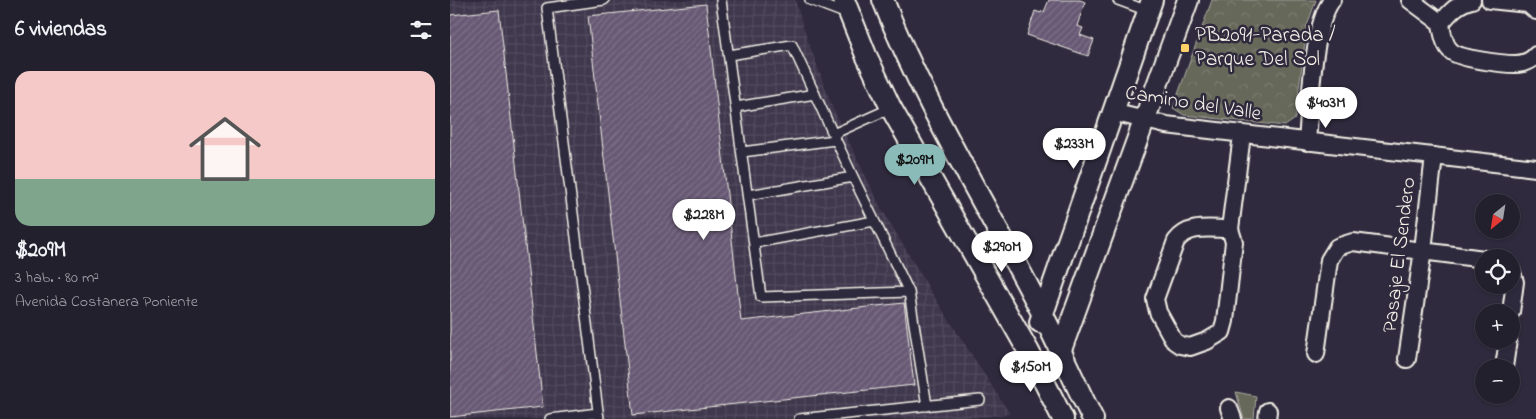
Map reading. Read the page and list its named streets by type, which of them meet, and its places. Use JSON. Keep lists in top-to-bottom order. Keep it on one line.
{"streets":{"street":["Camino del Valle","Pasaje El Sendero"]},"crossings":[["Camino del Valle","Pasaje El Sendero"]],"places":{"transit":["PB2091-Parada / Parque Del Sol"]},"north":"bottom left","page":{"heading":"6 viviendas","list":[{"name":"$209M","note":"3 hab. · 80 m² · Avenida Costanera Poniente"}],"price":["$403M","$233M","$209M","$228M","$290M","$150M"],"map_buttons":["+","−"]}}
